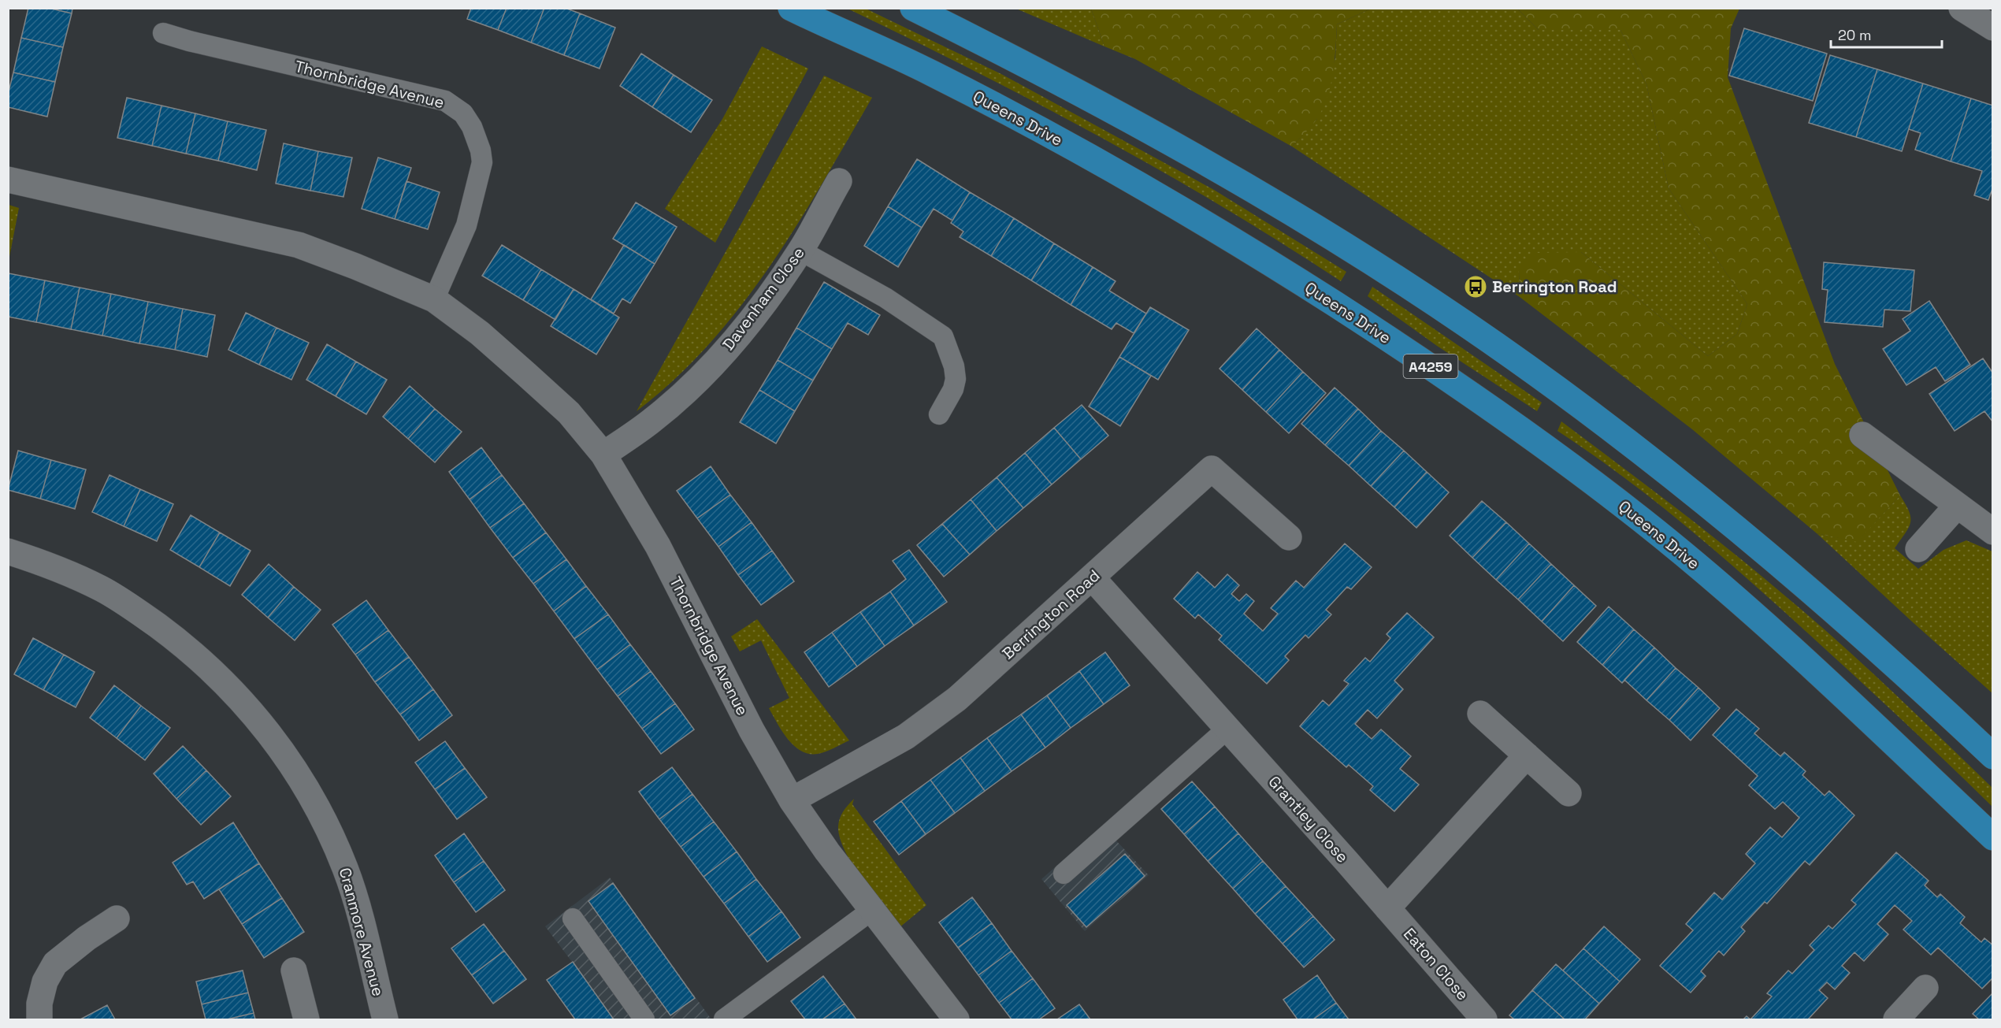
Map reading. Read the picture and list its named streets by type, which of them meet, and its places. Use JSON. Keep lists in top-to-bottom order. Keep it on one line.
{"streets":{"main road":["Queens Drive","A4259"],"street":["Thornbridge Avenue","Davenham Close","Berrington Road","Grantley Close","Cranmore Avenue","Eaton Close"]},"crossings":[["Thornbridge Avenue","Davenham Close"],["Thornbridge Avenue","Berrington Road"],["Berrington Road","Grantley Close"],["Grantley Close","Eaton Close"]],"places":{"bus stop":["Berrington Road"]},"scale_bar":"20 m"}
